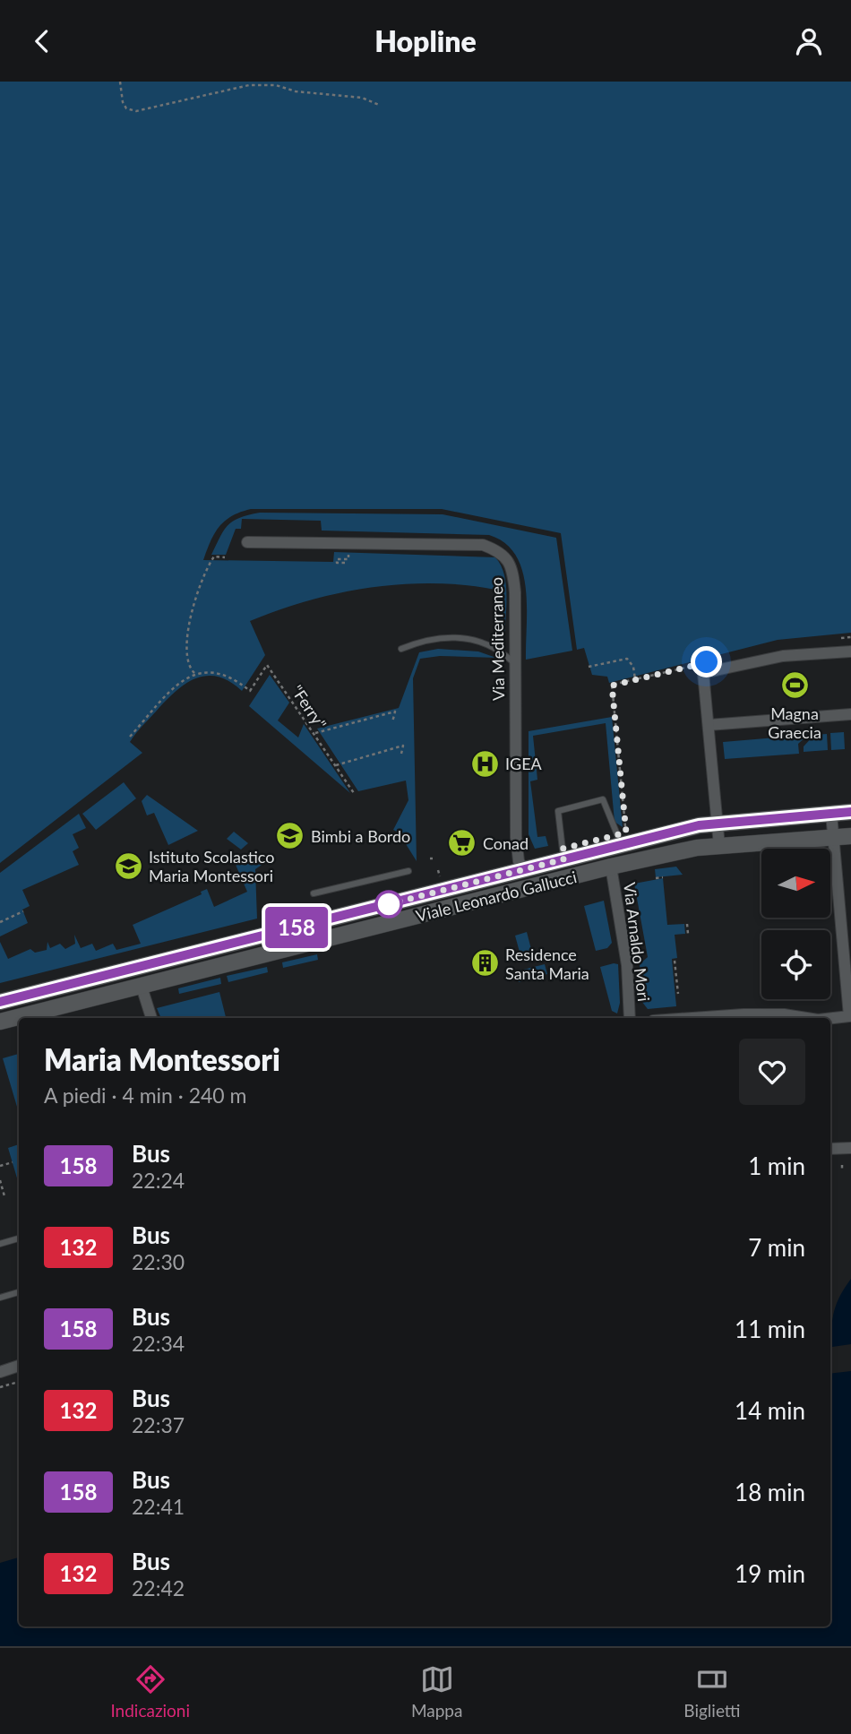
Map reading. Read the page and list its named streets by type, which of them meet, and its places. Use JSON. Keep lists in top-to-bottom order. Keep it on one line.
{"streets":{"street":["Via Mediterraneo","Viale Leonardo Gallucci","Via Arnaldo Mori"],"path":["\"Ferry\""]},"crossings":[["Via Mediterraneo","Viale Leonardo Gallucci"],["Viale Leonardo Gallucci","Via Arnaldo Mori"]],"places":{"sports":["Magna Graecia"],"hospital":["IGEA"],"school or university":["Bimbi a Bordo","Istituto Scolastico Maria Montessori"],"supermarket":["Conad"],"building":["Residence Santa Maria"]},"lines":["bus line 158"],"north":"right","page":{"header":"Hopline","on_map":"158","heading":["Maria Montessori","A piedi · 4 min · 240 m"],"list":[{"mark":"158","name":"Bus","note":"22:24","value":"1 min"},{"mark":"132","name":"Bus","note":"22:30","value":"7 min"},{"mark":"158","name":"Bus","note":"22:34","value":"11 min"},{"mark":"132","name":"Bus","note":"22:37","value":"14 min"},{"mark":"158","name":"Bus","note":"22:41","value":"18 min"},{"mark":"132","name":"Bus","note":"22:42","value":"19 min"}],"tabs":["Indicazioni","Mappa","Biglietti"]}}
